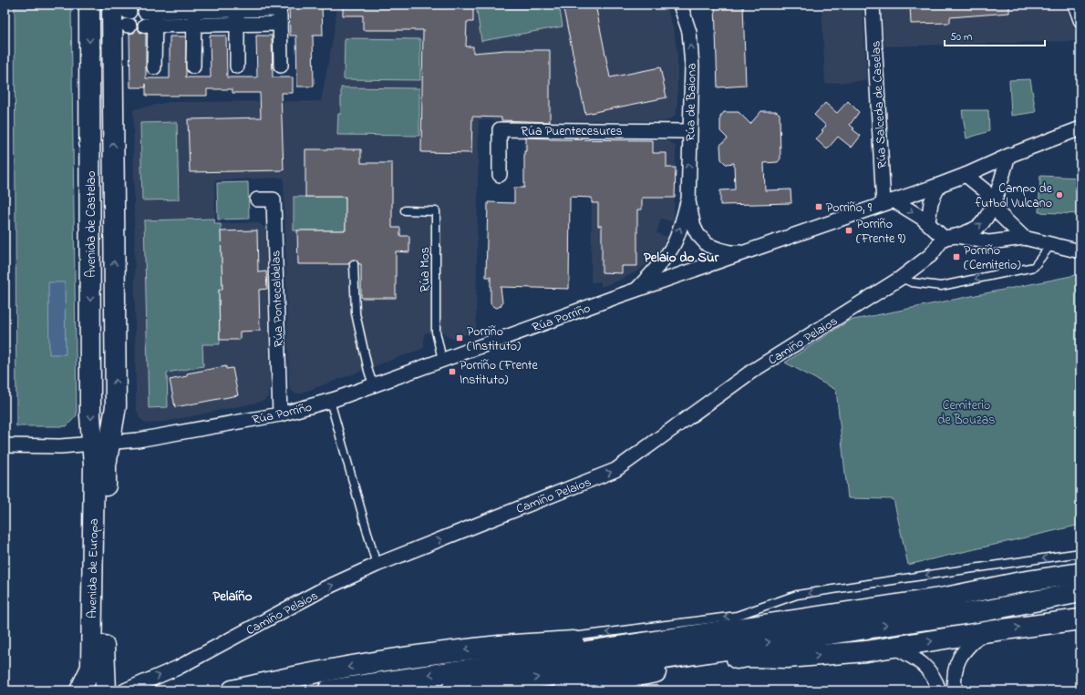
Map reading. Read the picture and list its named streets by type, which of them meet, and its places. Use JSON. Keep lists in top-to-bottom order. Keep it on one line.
{"streets":{"main road":["Avenida de Castelao","Avenida de Europa"],"street":["Rúa de Baiona","Rúa Salceda de Caselas","Rúa Puentecesures","Rúa Pontecaldelas","Rúa Porriño","Camiño Pelaios"],"lane":["Rúa Mos"]},"crossings":[["Rúa de Baiona","Rúa Puentecesures"],["Rúa de Baiona","Rúa Porriño"],["Rúa Salceda de Caselas","Rúa Porriño"],["Avenida de Castelao","Rúa Porriño"],["Avenida de Castelao","Avenida de Europa"],["Rúa Mos","Rúa Porriño"],["Rúa Pontecaldelas","Rúa Porriño"],["Rúa Porriño","Camiño Pelaios"],["Rúa Porriño","Avenida de Europa"]],"one_way":["Rúa de Baiona","Camiño Pelaios"],"districts":["Pelaio do Sur","Pelaíño"],"parks":["Cemiterio de Bouzas"],"places":{"other":["Campo de futbol Vulcano"],"transit":["Porriño, 9","Porriño (Frente 9)","Porriño (Cemiterio)","Porriño (Instituto)","Porriño (Frente Instituto)"]},"scale_bar":"50 m"}
